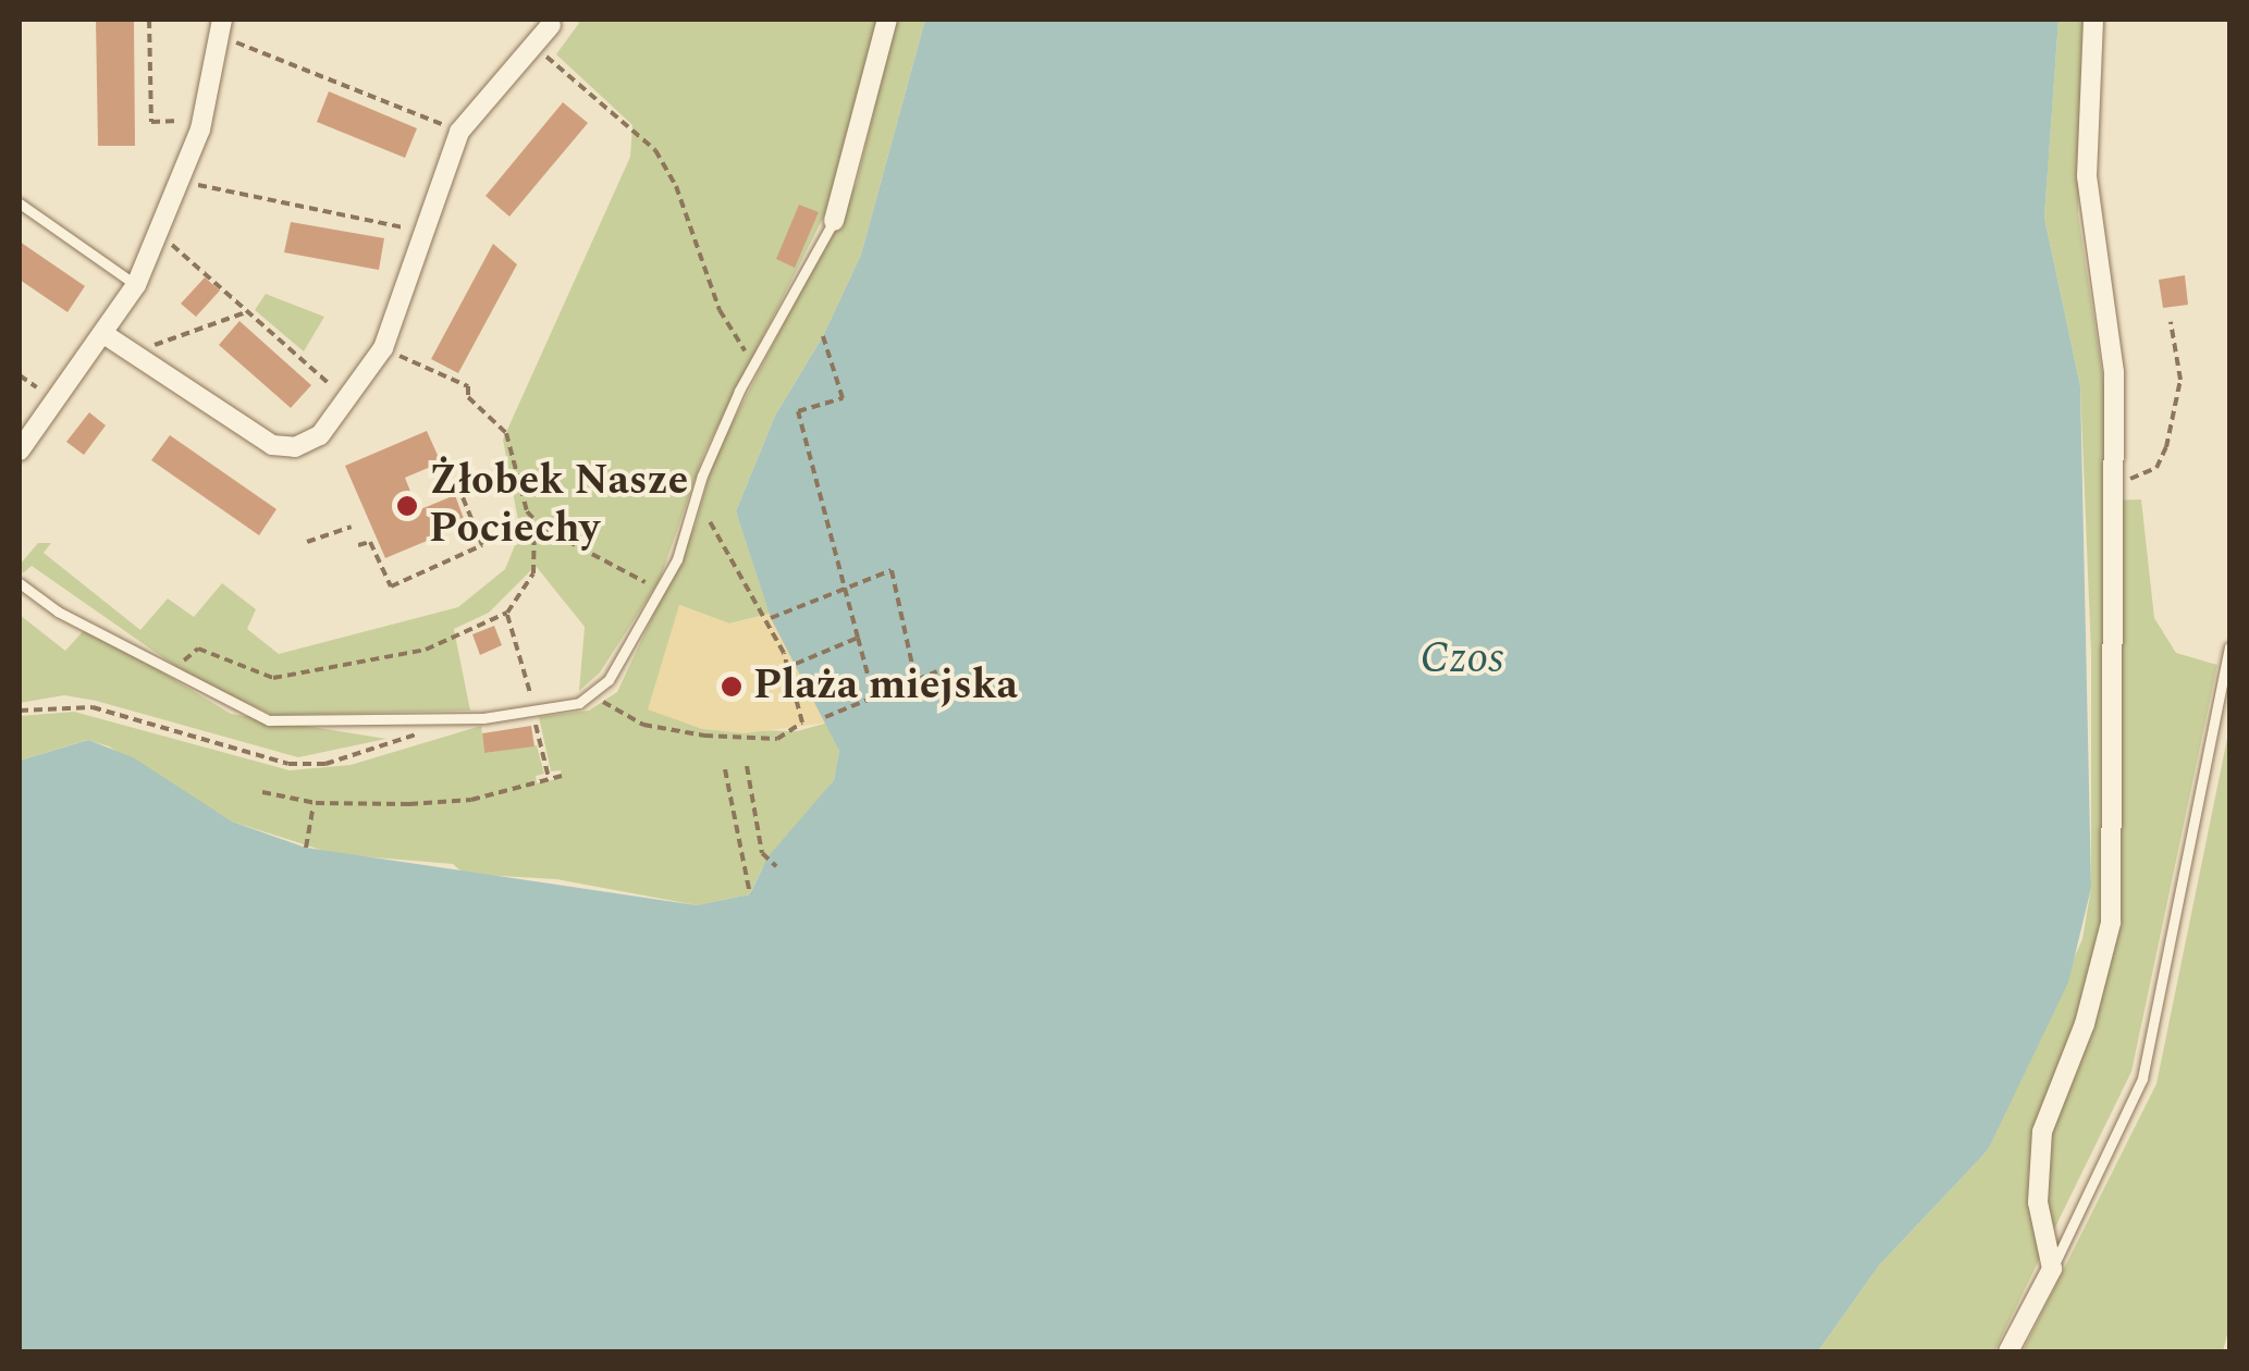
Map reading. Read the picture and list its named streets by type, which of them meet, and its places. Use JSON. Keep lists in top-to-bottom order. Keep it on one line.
{"water":["Czos"],"places":["Żłobek Nasze Pociechy","Plaża miejska"]}
